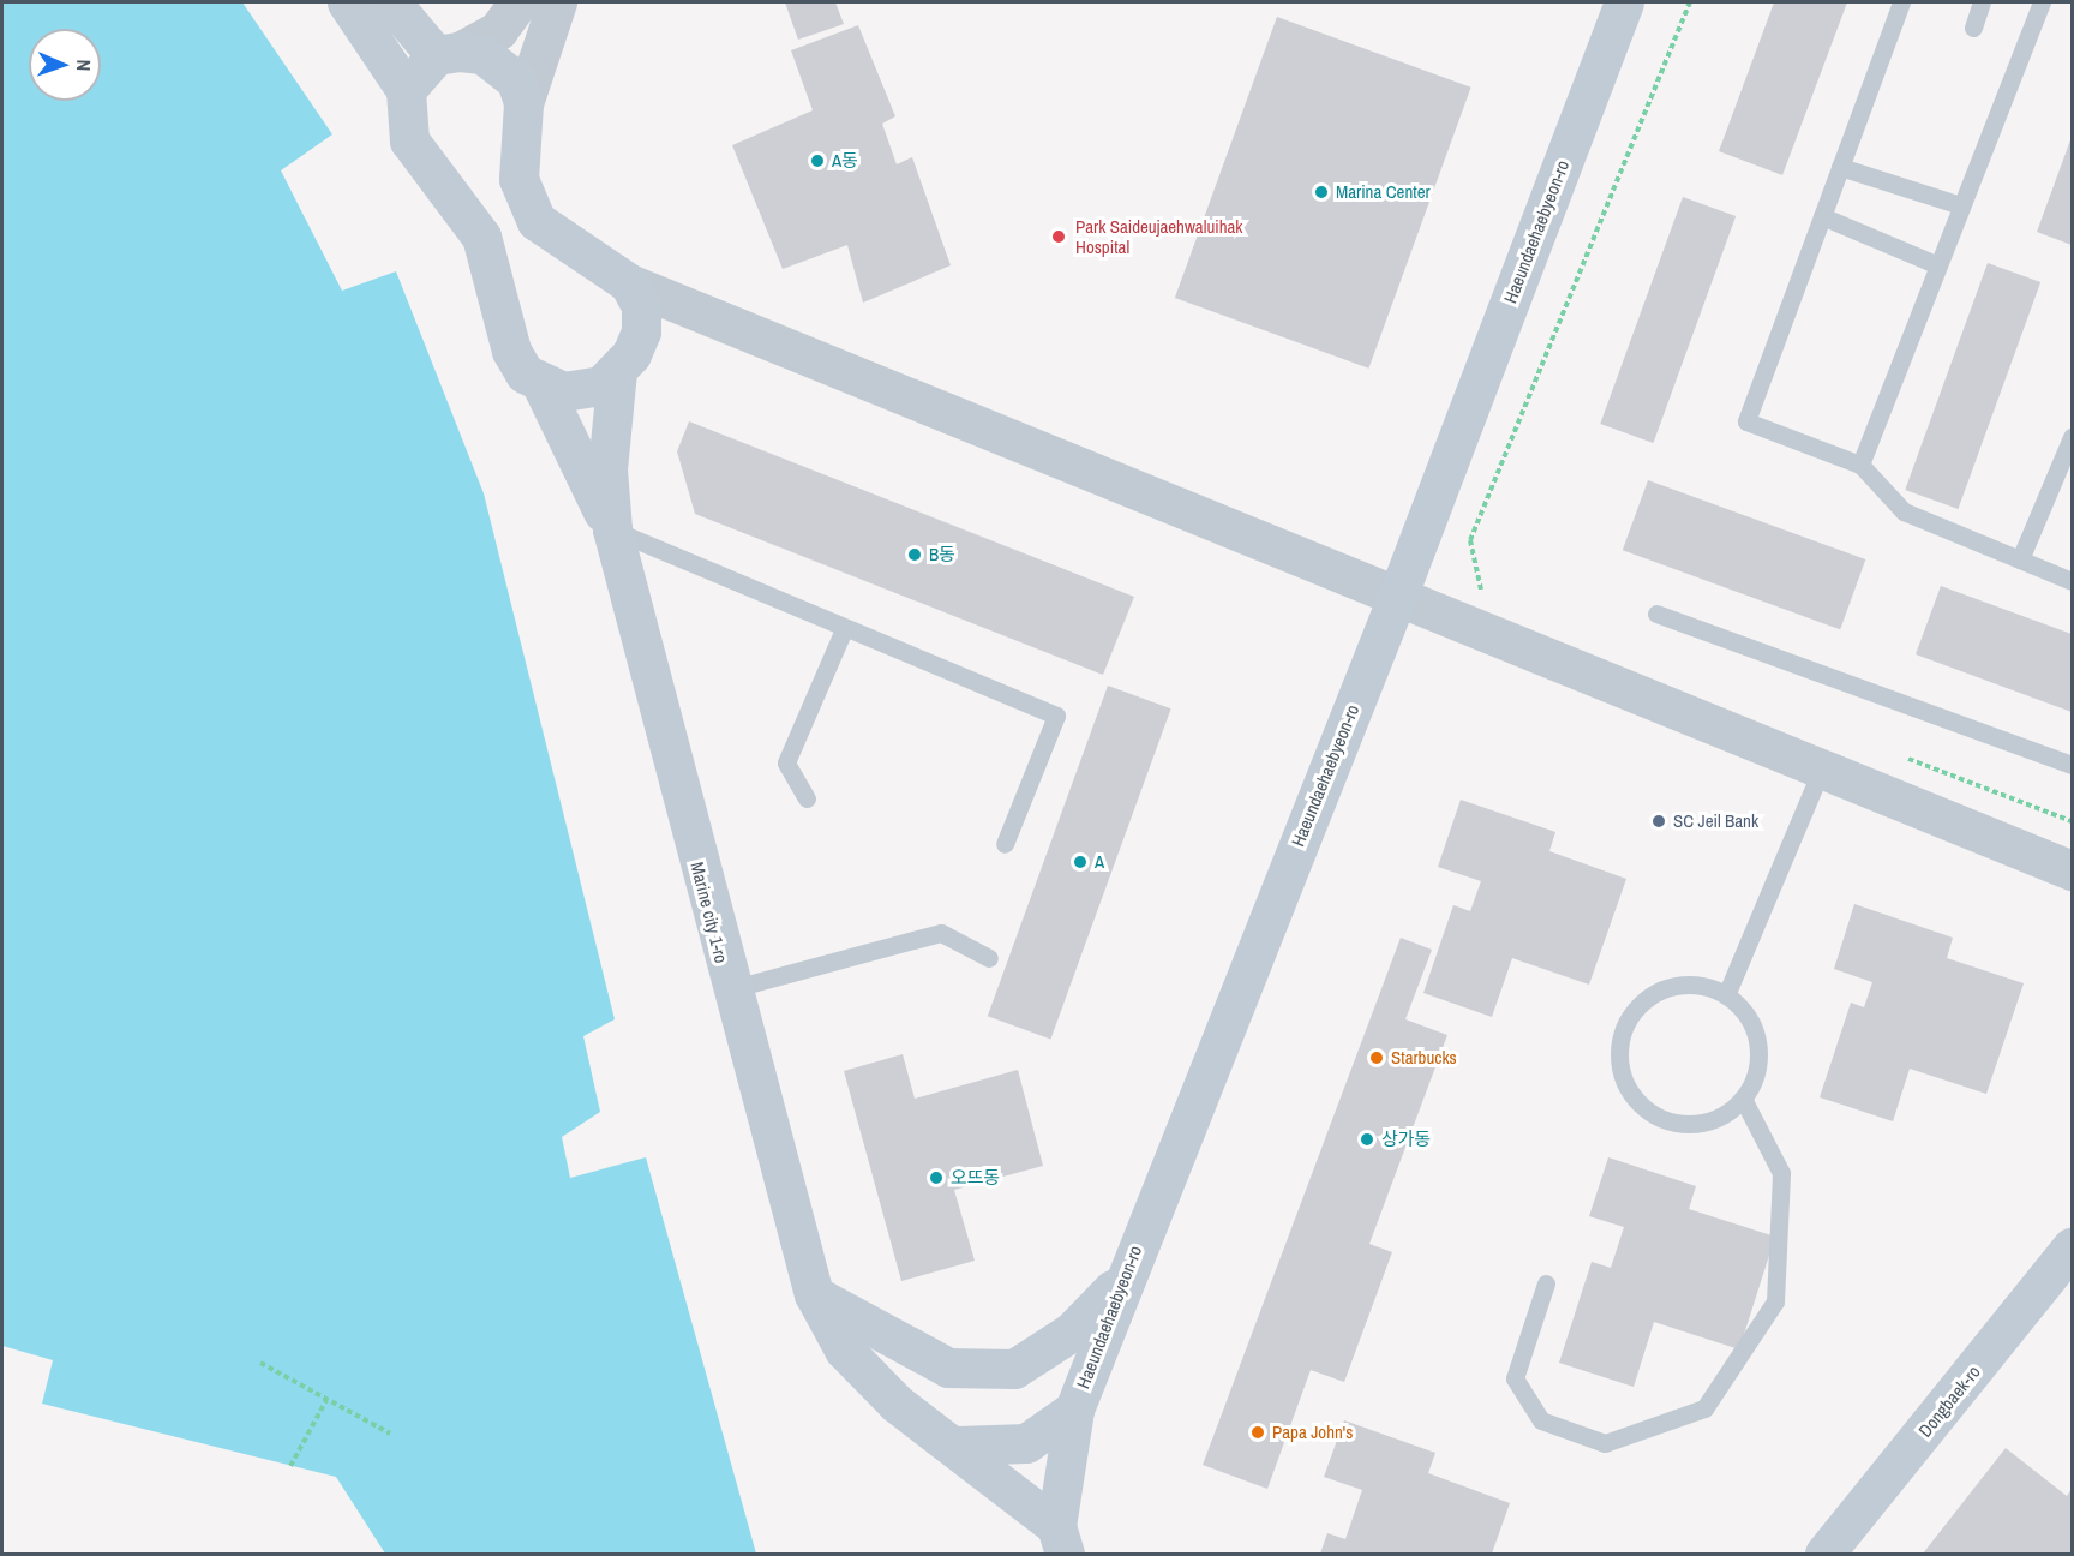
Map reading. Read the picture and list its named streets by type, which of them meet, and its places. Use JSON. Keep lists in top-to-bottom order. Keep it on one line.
{"streets":{"main road":["Haeundaehaebyeon-ro","Marine city 1-ro","Dongbaek-ro"]},"crossings":[["Haeundaehaebyeon-ro","Marine city 1-ro"]],"places":["A동","Marina Center","Park Saideujaehwaluihak Hospital","B동","SC Jeil Bank","A","Starbucks","상가동","오뜨동","Papa John's"],"north":"right"}
